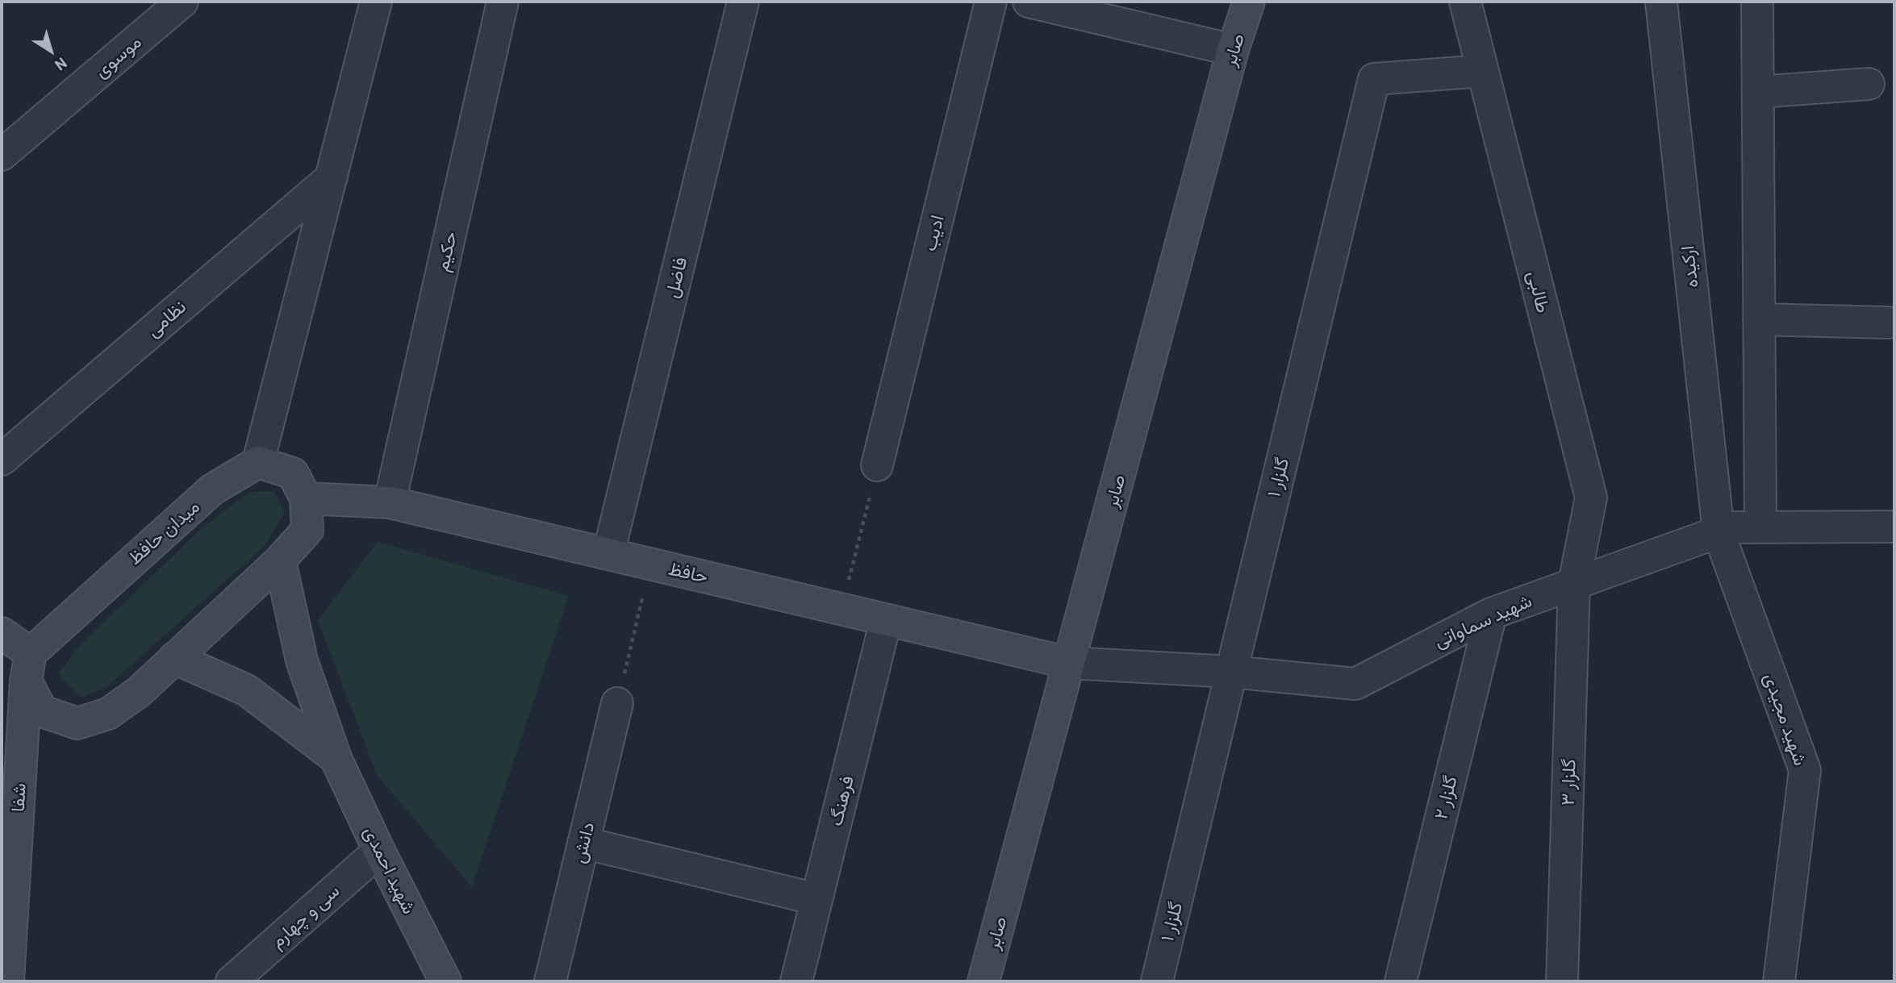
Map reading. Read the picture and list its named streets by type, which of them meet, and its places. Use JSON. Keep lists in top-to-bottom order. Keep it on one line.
{"streets":{"street":["صابر","موسوی","ادیب","حکیم","ارکیده","فاضل","طالبی","نظامی","گلزار ۱","میدان حافظ","حافظ","شهید سماواتی","شهید مجیدی","گلزار ۳","شفا","گلزار ۲","فرهنگ","دانش","شهید احمدی","سی و چهارم"]},"crossings":[["صابر","حافظ"],["صابر","شهید سماواتی"],["حکیم","حافظ"],["ارکیده","شهید سماواتی"],["ارکیده","شهید مجیدی"],["فاضل","حافظ"],["طالبی","گلزار ۱"],["طالبی","شهید سماواتی"],["طالبی","گلزار ۳"],["گلزار ۱","شهید سماواتی"],["میدان حافظ","شفا"],["حافظ","شهید سماواتی"],["حافظ","فرهنگ"],["شهید سماواتی","شهید مجیدی"],["شهید سماواتی","گلزار ۳"],["شهید سماواتی","گلزار ۲"],["شهید احمدی","سی و چهارم"]],"north":"bottom right"}
